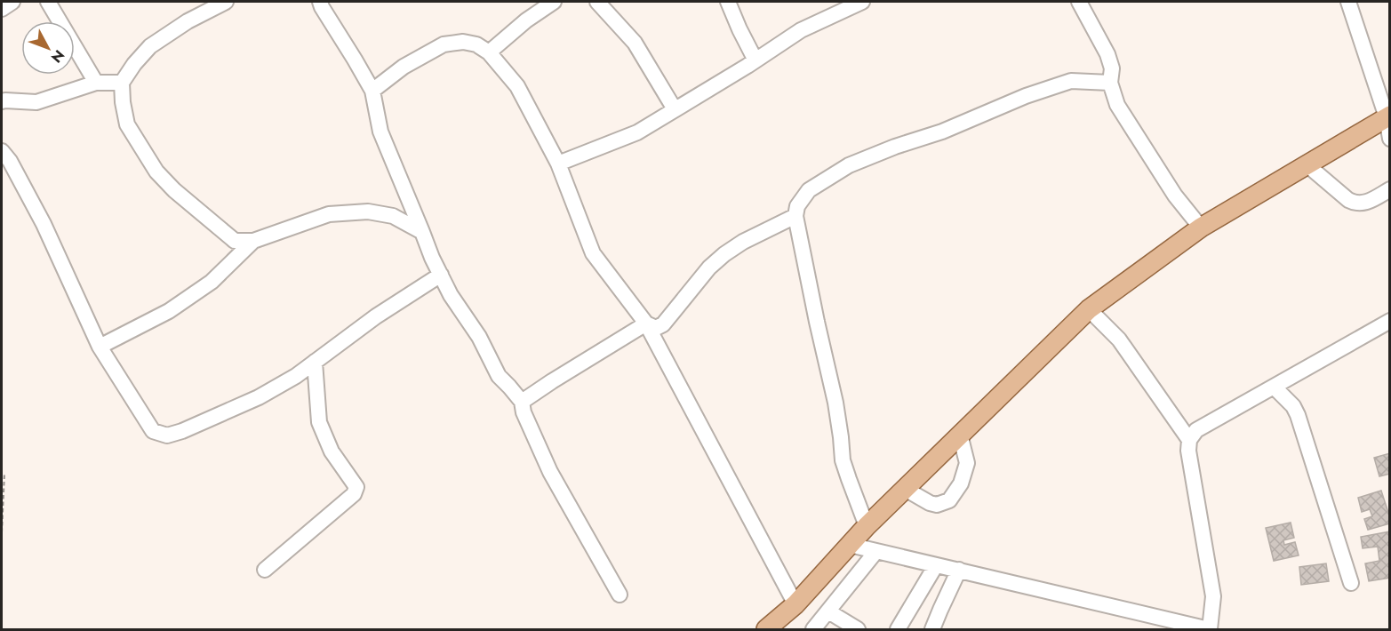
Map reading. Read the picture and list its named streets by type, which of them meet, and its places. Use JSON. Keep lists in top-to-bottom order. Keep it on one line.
{"north":"bottom right"}
